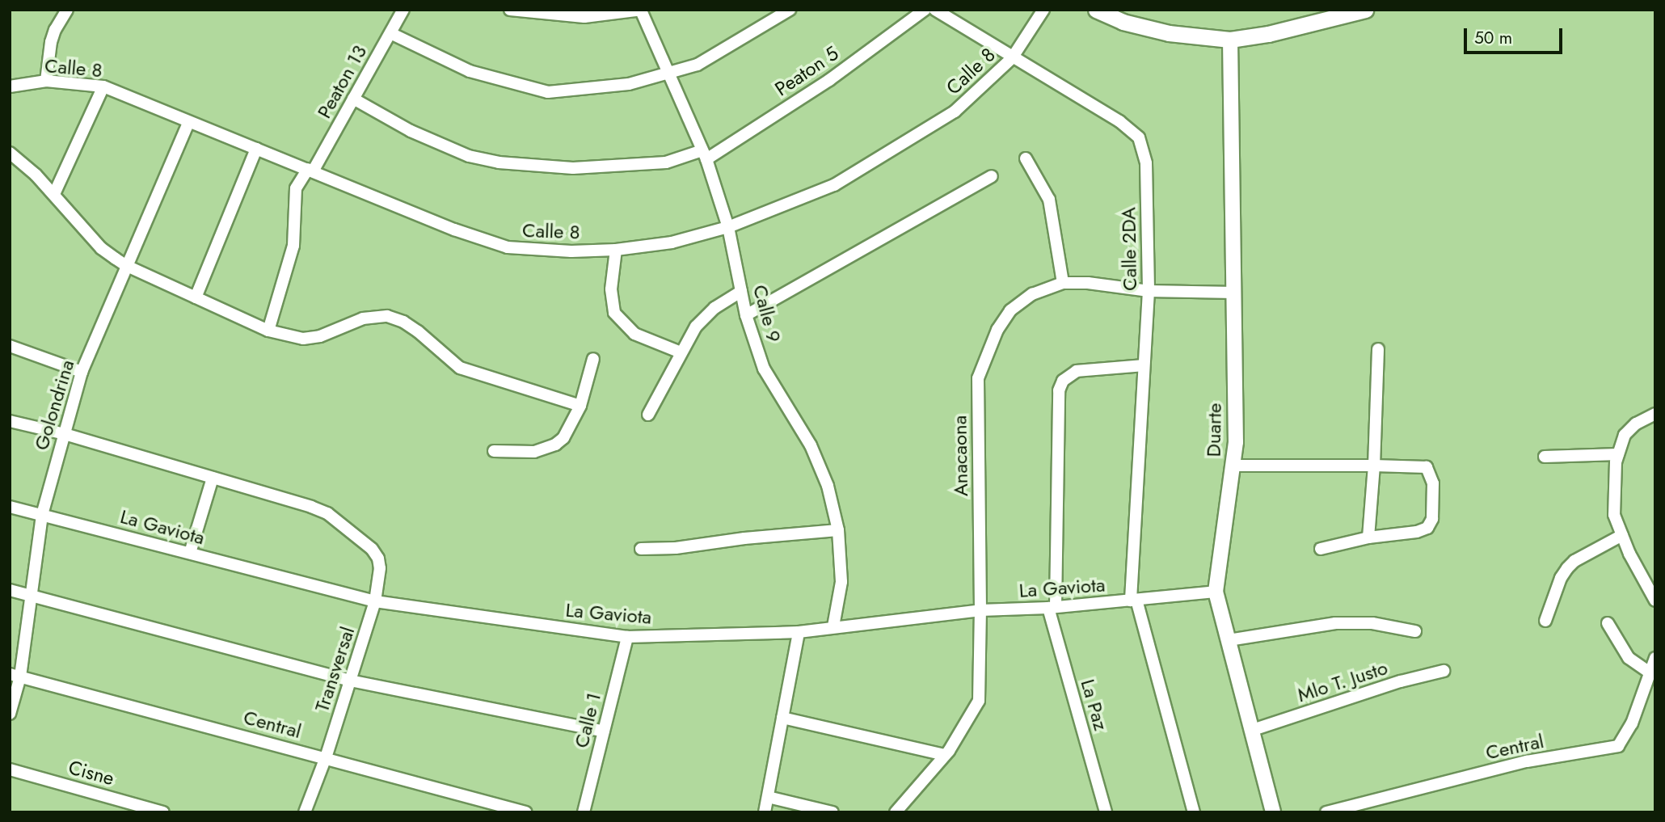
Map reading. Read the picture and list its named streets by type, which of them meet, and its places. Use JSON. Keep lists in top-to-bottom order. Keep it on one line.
{"streets":{"street":["Calle 8","Peaton 5","Peaton 13","Calle 2DA","Calle 9","Golondrina","Duarte","Anacaona","La Gaviota","Transversal","Mlo T. Justo","La Paz","Calle 1","Central","Cisne"]},"crossings":[["Calle 8","Peaton 13"],["Calle 8","Calle 2DA"],["Calle 8","Calle 9"],["Calle 8","Golondrina"],["Peaton 5","Peaton 13"],["Peaton 5","Calle 9"],["Calle 2DA","Anacaona"],["Calle 2DA","La Gaviota"],["Calle 2DA","La Paz"],["Calle 9","La Gaviota"],["Golondrina","La Gaviota"],["Golondrina","Central"],["Duarte","Anacaona"],["Duarte","La Gaviota"],["Duarte","Mlo T. Justo"],["Anacaona","La Gaviota"],["La Gaviota","Transversal"],["La Gaviota","La Paz"],["La Gaviota","Calle 1"],["Transversal","Central"]],"scale_bar":"50 m"}
